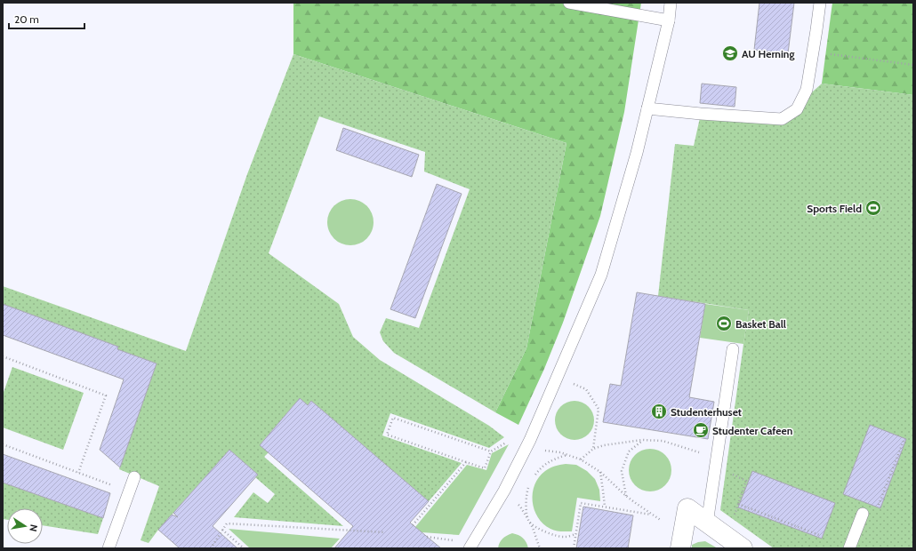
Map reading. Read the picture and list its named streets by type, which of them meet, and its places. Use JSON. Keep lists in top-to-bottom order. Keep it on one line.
{"places":{"school or university":["AU Herning"],"sports":["Sports Field","Basket Ball"],"building":["Studenterhuset"],"cafe":["Studenter Cafeen"]},"scale_bar":"20 m","north":"right"}
